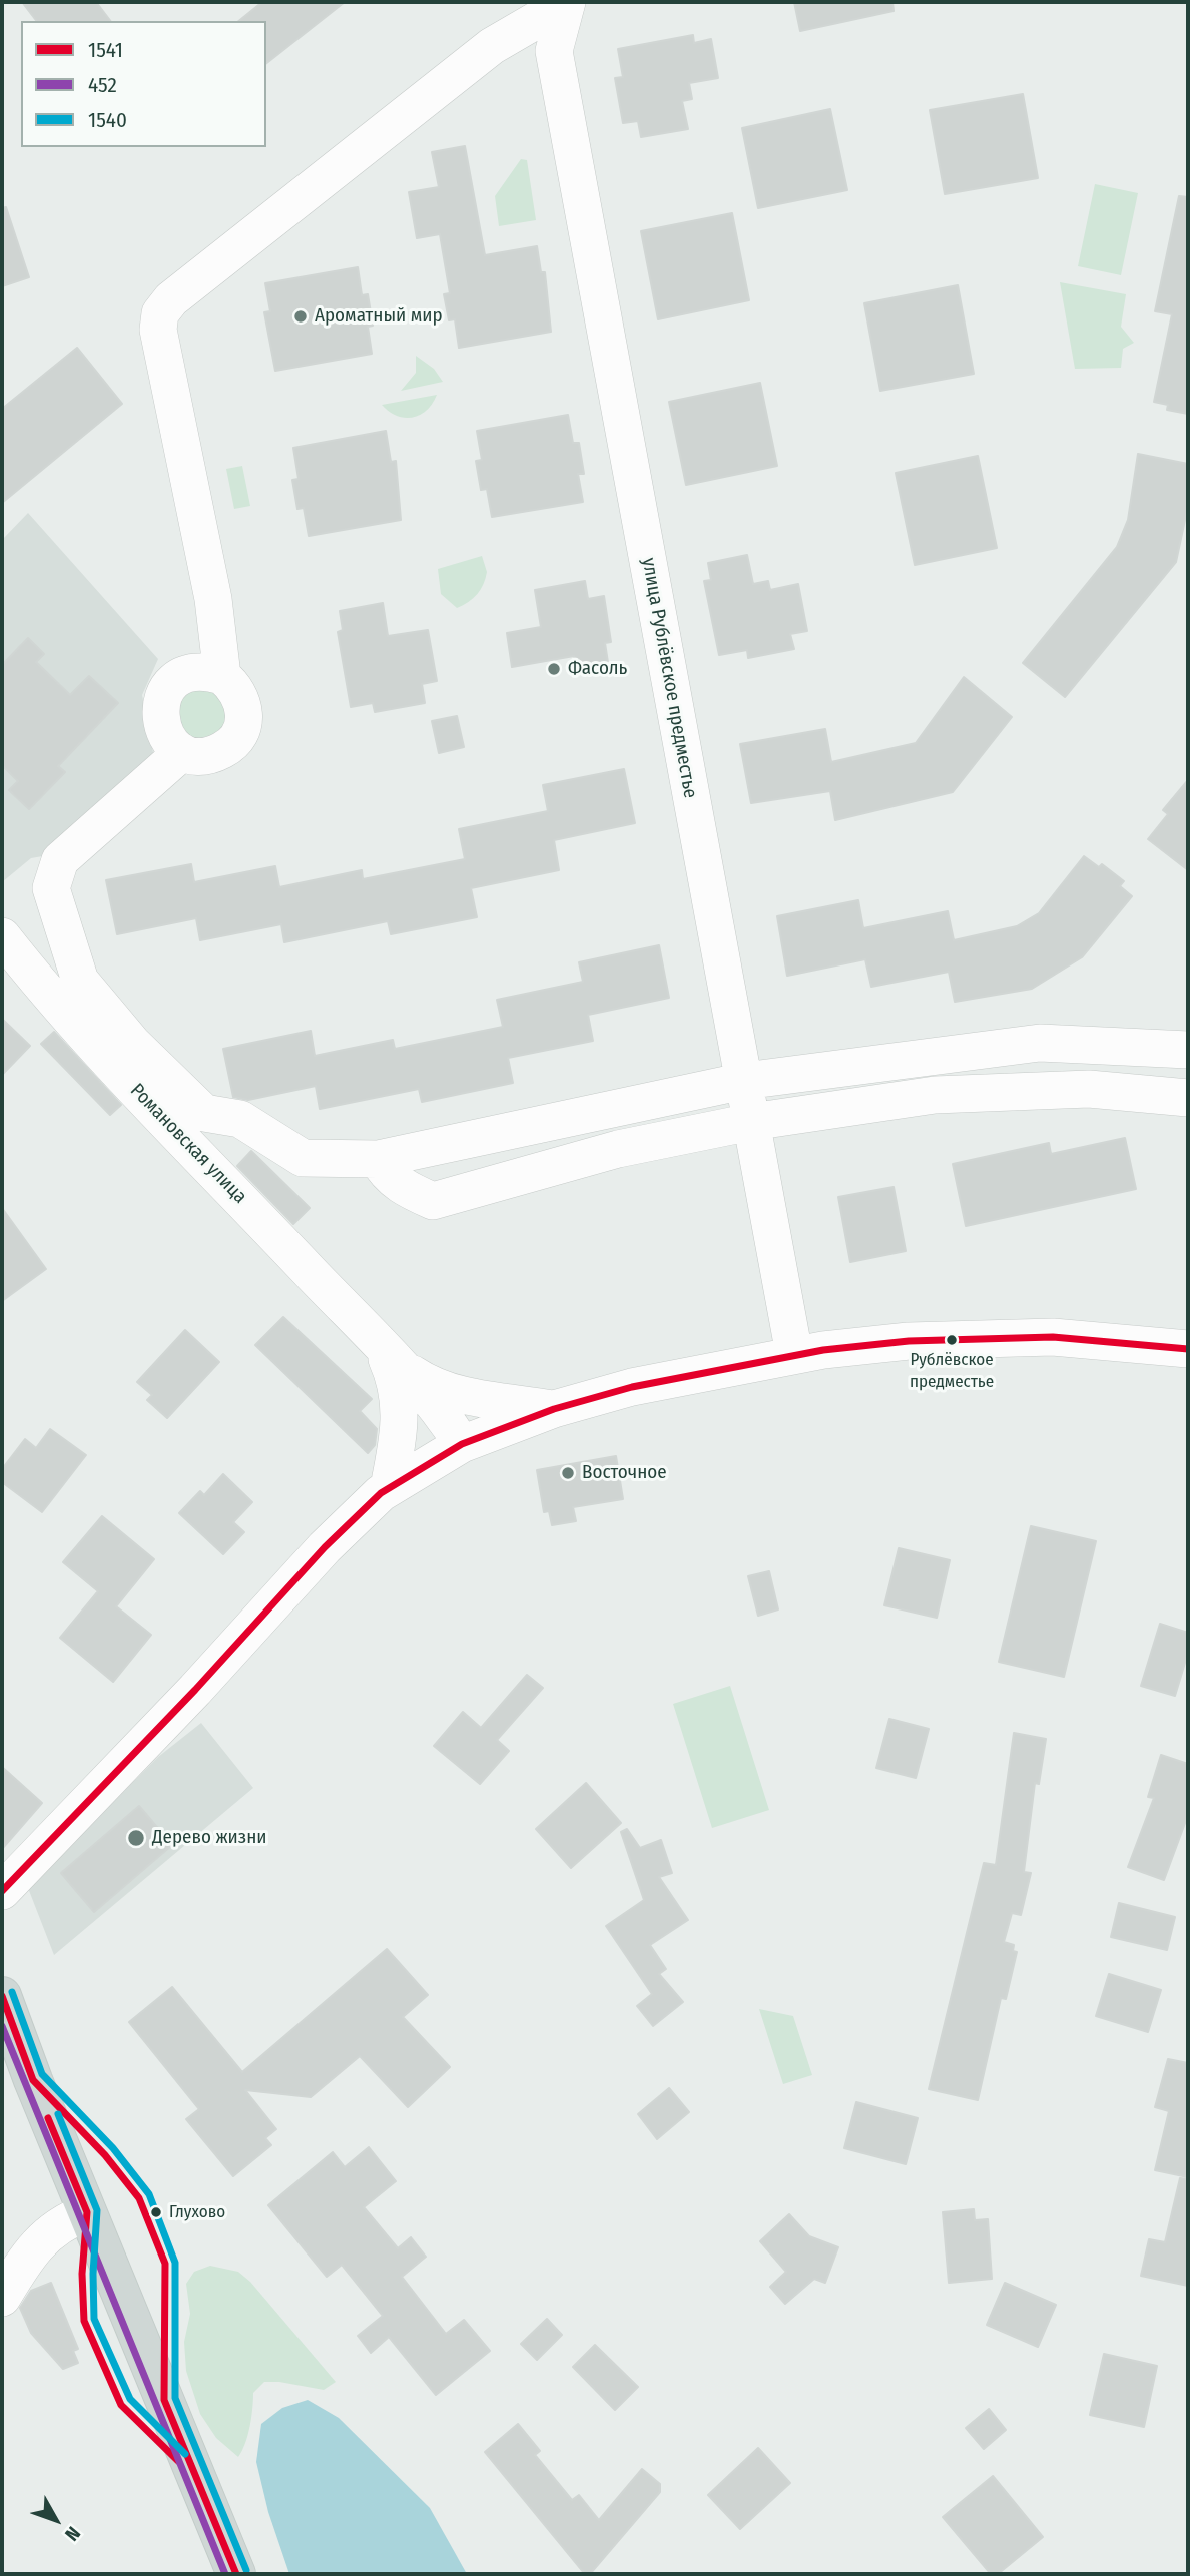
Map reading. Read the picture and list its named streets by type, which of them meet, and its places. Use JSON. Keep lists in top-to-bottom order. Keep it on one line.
{"streets":{"street":["улица Рублёвское предместье","Романовская улица"]},"places":["Ароматный мир","Фасоль","Рублёвское предместье","Восточное","Дерево жизни","Глухово"],"lines":["transit line 1541","transit line 1540","transit line 452"],"legend":["1541","452","1540"],"north":"bottom right"}
